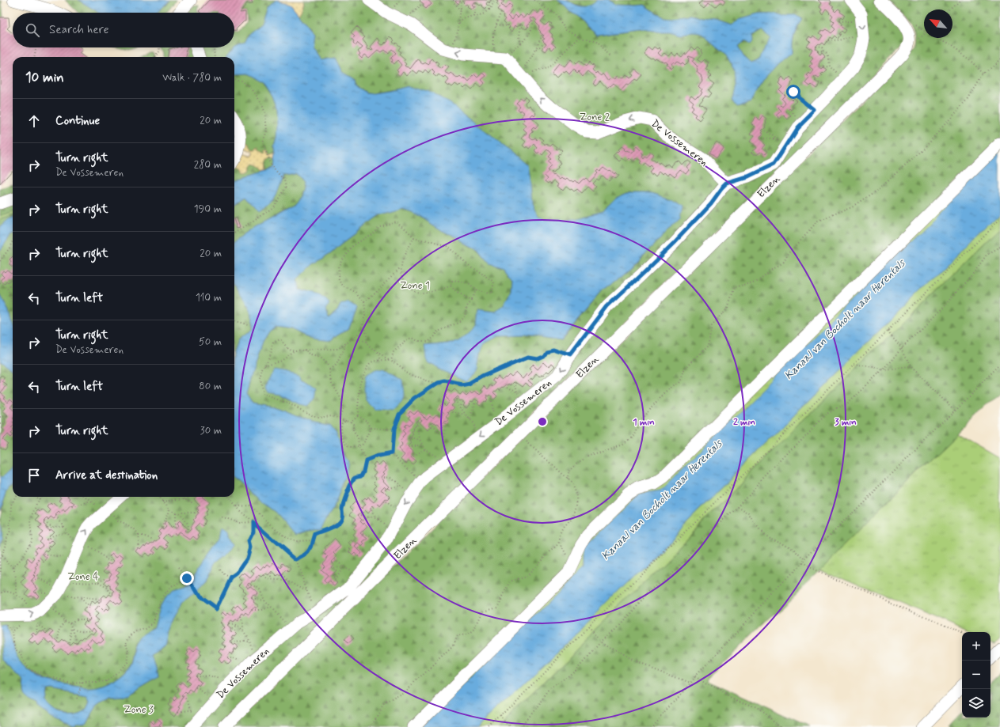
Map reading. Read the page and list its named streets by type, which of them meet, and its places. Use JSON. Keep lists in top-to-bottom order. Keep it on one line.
{"streets":{"street":["De Vossemeren","Elzen"]},"water":["Kanaal van Bocholt naar Herentals"],"parks":["Zone 2","Zone 1","Zone 4","Zone 3"],"north":"top left","page":{"search":"Search here","heading":["10 min","Walk · 780 m"],"list":[["Continue","20 m"],["Turn right","De Vossemeren","280 m"],["Turn right","190 m"],["Turn right","20 m"],["Turn left","110 m"],["Turn right","De Vossemeren","50 m"],["Turn left","80 m"],["Turn right","30 m"],"Arrive at destination"],"map_buttons":["+","−"]},"rings":["1 min","2 min","3 min"]}
